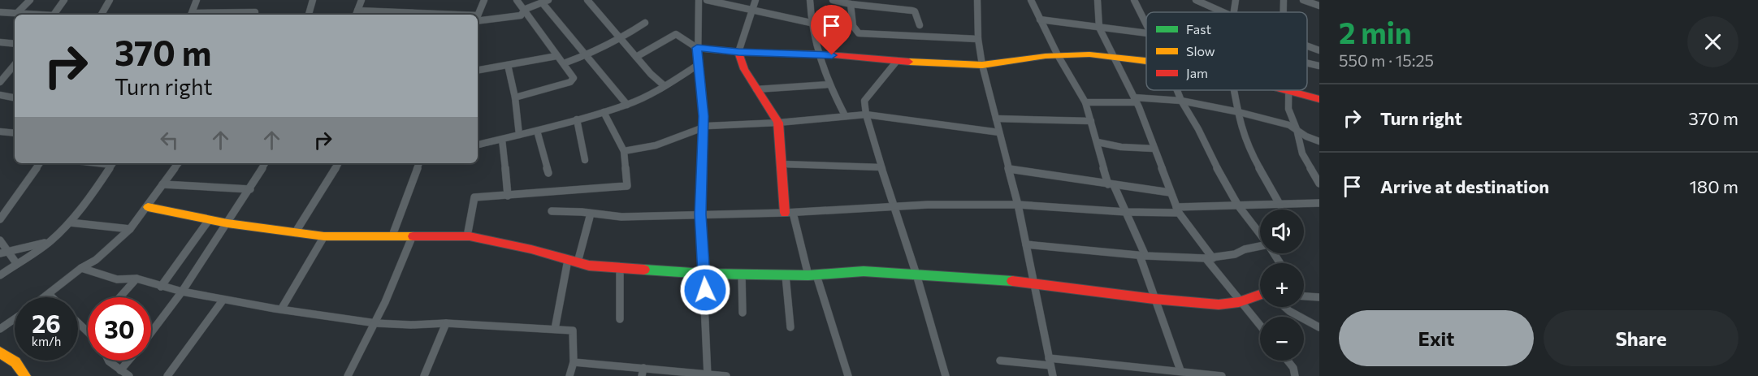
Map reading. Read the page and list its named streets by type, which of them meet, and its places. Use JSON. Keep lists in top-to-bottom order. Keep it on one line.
{"legend":["Fast","Slow","Jam"],"page":{"heading":["2 min","550 m · 15:25"],"turn":["370 m","Turn right"],"list":[{"name":"Turn right","value":"370 m"},{"name":"Arrive at destination","value":"180 m"}],"map_buttons":["+","−"],"speed":"26 km/h","limit":"30","buttons":["Exit","Share"]}}
